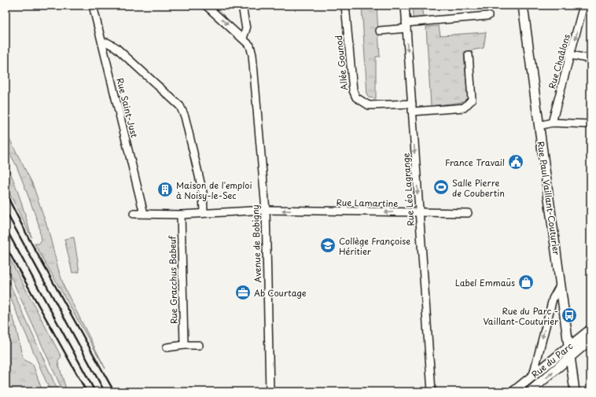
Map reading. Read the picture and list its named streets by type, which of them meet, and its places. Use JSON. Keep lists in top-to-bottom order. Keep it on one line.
{"streets":{"main road":["Rue Paul Vaillant-Couturier","Rue du Parc"],"street":["Rue Chaâlons","Allée Gounod","Rue Saint-Just","Rue Léo Lagrange","Rue Lamartine","Avenue de Bobigny","Rue Gracchus Babeuf"]},"crossings":[["Allée Gounod","Rue Léo Lagrange"],["Rue Léo Lagrange","Rue Lamartine"],["Rue Paul Vaillant-Couturier","Rue du Parc"],["Rue Lamartine","Avenue de Bobigny"]],"one_way":["Rue Chaâlons","Rue Léo Lagrange","Rue Lamartine"],"places":{"public building":["France Travail"],"sports":["Salle Pierre de Coubertin"],"building":["Maison de l'emploi à Noisy-le-Sec"],"school or university":["Collège Françoise Héritier"],"shop":["Label Emmaüs"],"office":["Ab Courtage"],"bus stop":["Rue du Parc - Vaillant-Couturier"]}}
